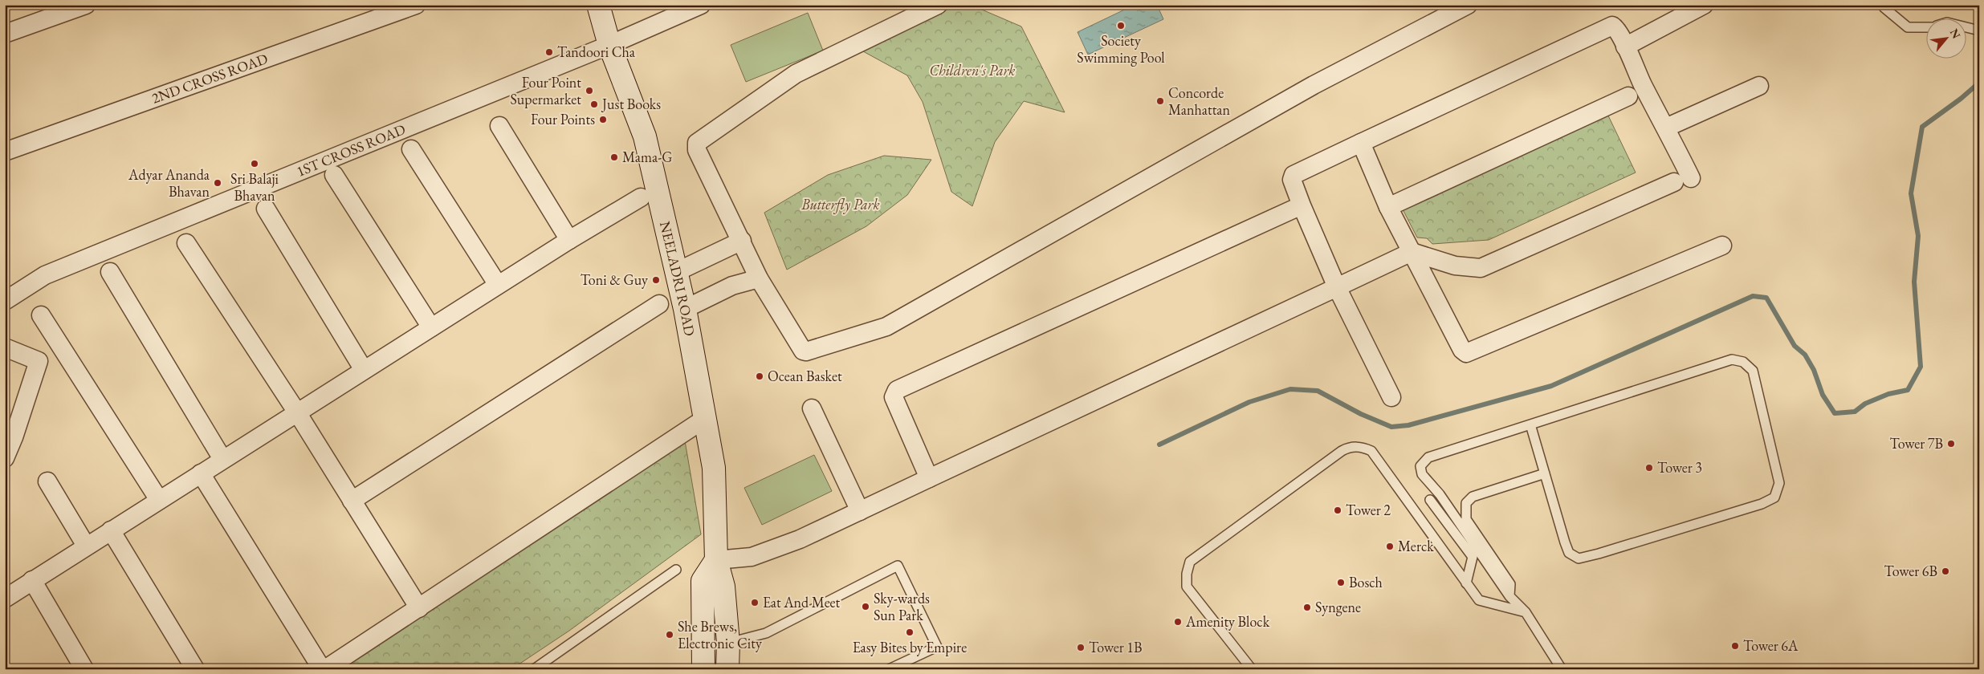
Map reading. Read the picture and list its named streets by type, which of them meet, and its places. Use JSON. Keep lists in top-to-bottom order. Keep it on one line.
{"streets":{"main road":["NEELADRI ROAD"],"street":["2ND CROSS ROAD","1ST CROSS ROAD"]},"crossings":[["1ST CROSS ROAD","NEELADRI ROAD"]],"parks":["Children's Park","Butterfly Park"],"places":["Society Swimming Pool","Tandoori Cha","Four Point Supermarket","Concorde Manhattan","Just Books","Four Points","Mama-G","Sri Balaji Bhavan","Adyar Ananda Bhavan","Toni & Guy","Ocean Basket","Tower 7B","Tower 3","Tower 2","Merck","Tower 6B","Bosch","Eat And Meet","Sky-wards Sun Park","Syngene","Amenity Block","Easy Bites by Empire","She Brews, Electronic City","Tower 6A","Tower 1B"],"north":"top right"}
